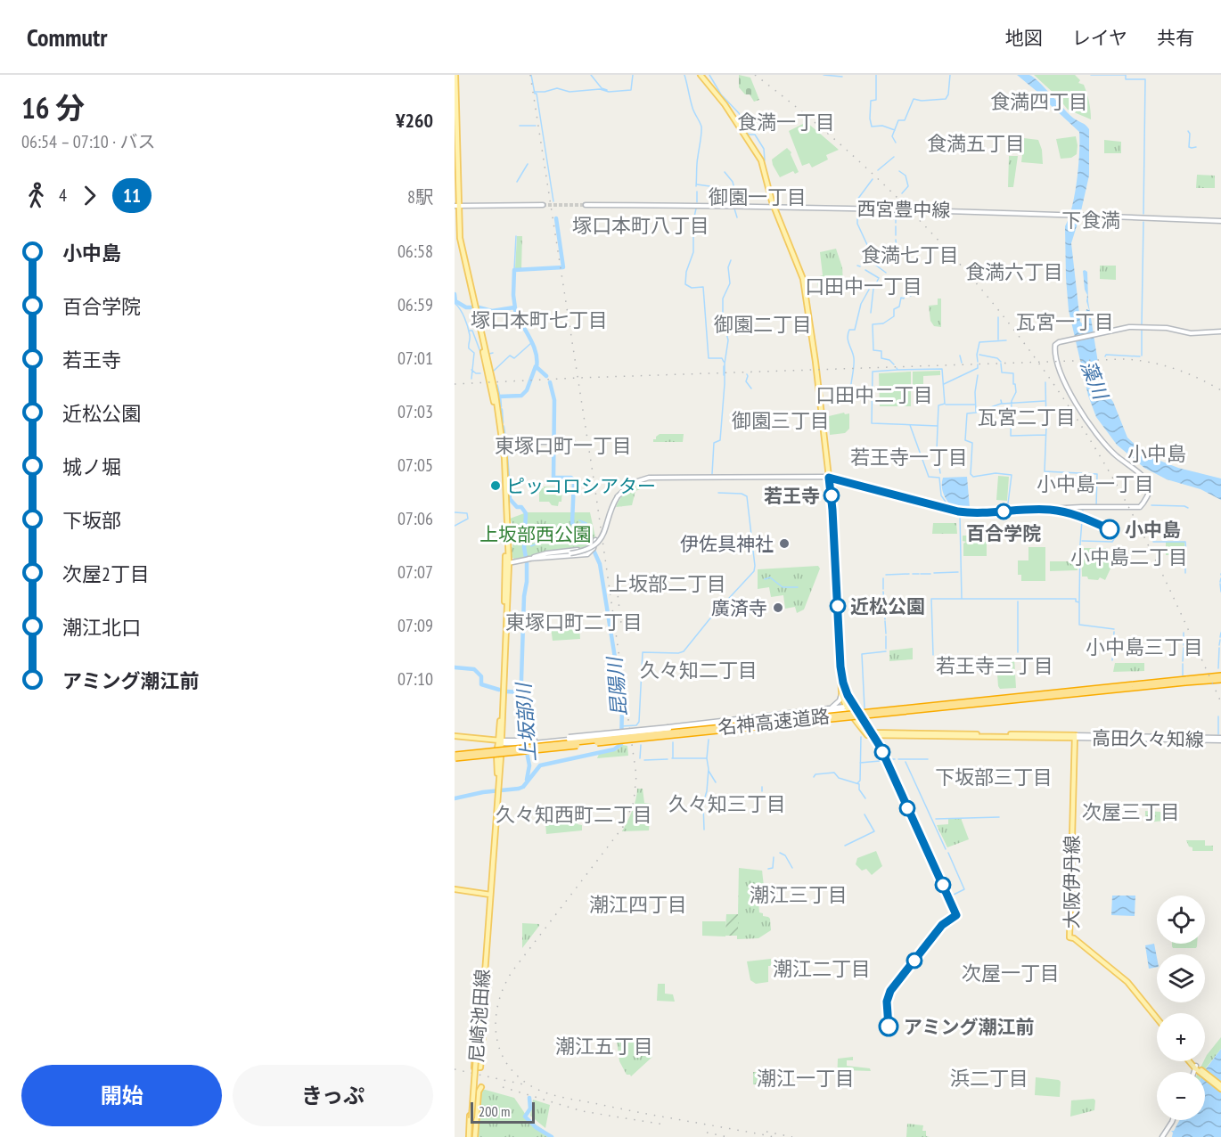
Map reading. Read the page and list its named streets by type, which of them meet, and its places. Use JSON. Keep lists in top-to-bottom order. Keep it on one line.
{"streets":{"highway":["名神高速道路"],"main road":["西宮豊中線","高田久々知線","大阪伊丹線","尼崎池田線"]},"crossings":[["高田久々知線","大阪伊丹線"]],"districts":["食満四丁目","食満一丁目","食満五丁目","御園一丁目","下食満","塚口本町八丁目","食満七丁目","食満六丁目","口田中一丁目","塚口本町七丁目","瓦宮一丁目","御園二丁目","口田中二丁目","瓦宮二丁目","御園三丁目","東塚口町一丁目","小中島","若王寺一丁目","小中島一丁目","小中島二丁目","上坂部二丁目","東塚口町二丁目","小中島三丁目","若王寺三丁目","久々知二丁目","下坂部三丁目","久々知三丁目","次屋三丁目","久々知西町二丁目","潮江三丁目","潮江四丁目","潮江二丁目","次屋一丁目","潮江五丁目","潮江一丁目","浜二丁目"],"water":["藻川","昆陽川","上坂部川"],"parks":["上坂部西公園"],"places":["ピッコロシアター","若王寺","百合学院","小中島","伊佐具神社","近松公園","廣済寺","アミング潮江前"],"lines":["bus line 11"],"scale_bar":"200 m","page":{"header":"Commutr","nav":["地図","レイヤ","共有"],"heading":["16 分","06:54 – 07:10 · バス","¥260"],"legs":["4","11","8駅"],"list":[{"name":"小中島","value":"06:58"},{"name":"百合学院","value":"06:59"},{"name":"若王寺","value":"07:01"},{"name":"近松公園","value":"07:03"},{"name":"城ノ堀","value":"07:05"},{"name":"下坂部","value":"07:06"},{"name":"次屋2丁目","value":"07:07"},{"name":"潮江北口","value":"07:09"},{"name":"アミング潮江前","value":"07:10"}],"map_buttons":["+","−"],"buttons":["開始","きっぷ"],"scale":"200 m"}}
